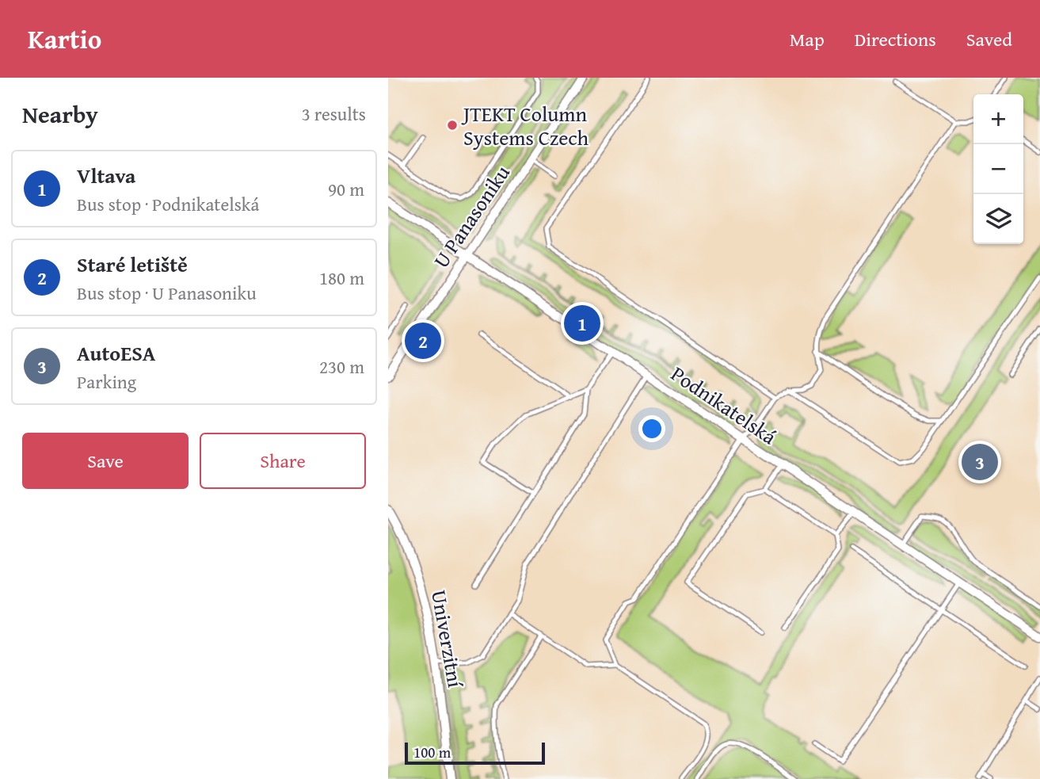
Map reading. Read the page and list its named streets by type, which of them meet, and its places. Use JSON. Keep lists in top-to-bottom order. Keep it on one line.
{"streets":{"street":["U Panasoniku","Podnikatelská","Univerzitní"]},"crossings":[["U Panasoniku","Podnikatelská"]],"places":["JTEKT Column Systems Czech"],"scale_bar":"100 m","page":{"header":"Kartio","nav":["Map","Directions","Saved"],"heading":["Nearby","3 results"],"map_buttons":["+","−"],"list":[{"mark":"1","name":"Vltava","note":"Bus stop · Podnikatelská","value":"90 m"},{"mark":"2","name":"Staré letiště","note":"Bus stop · U Panasoniku","value":"180 m"},{"mark":"3","name":"AutoESA","note":"Parking","value":"230 m"}],"pins":["1","2","3"],"buttons":["Save","Share"],"scale":"100 m"}}
